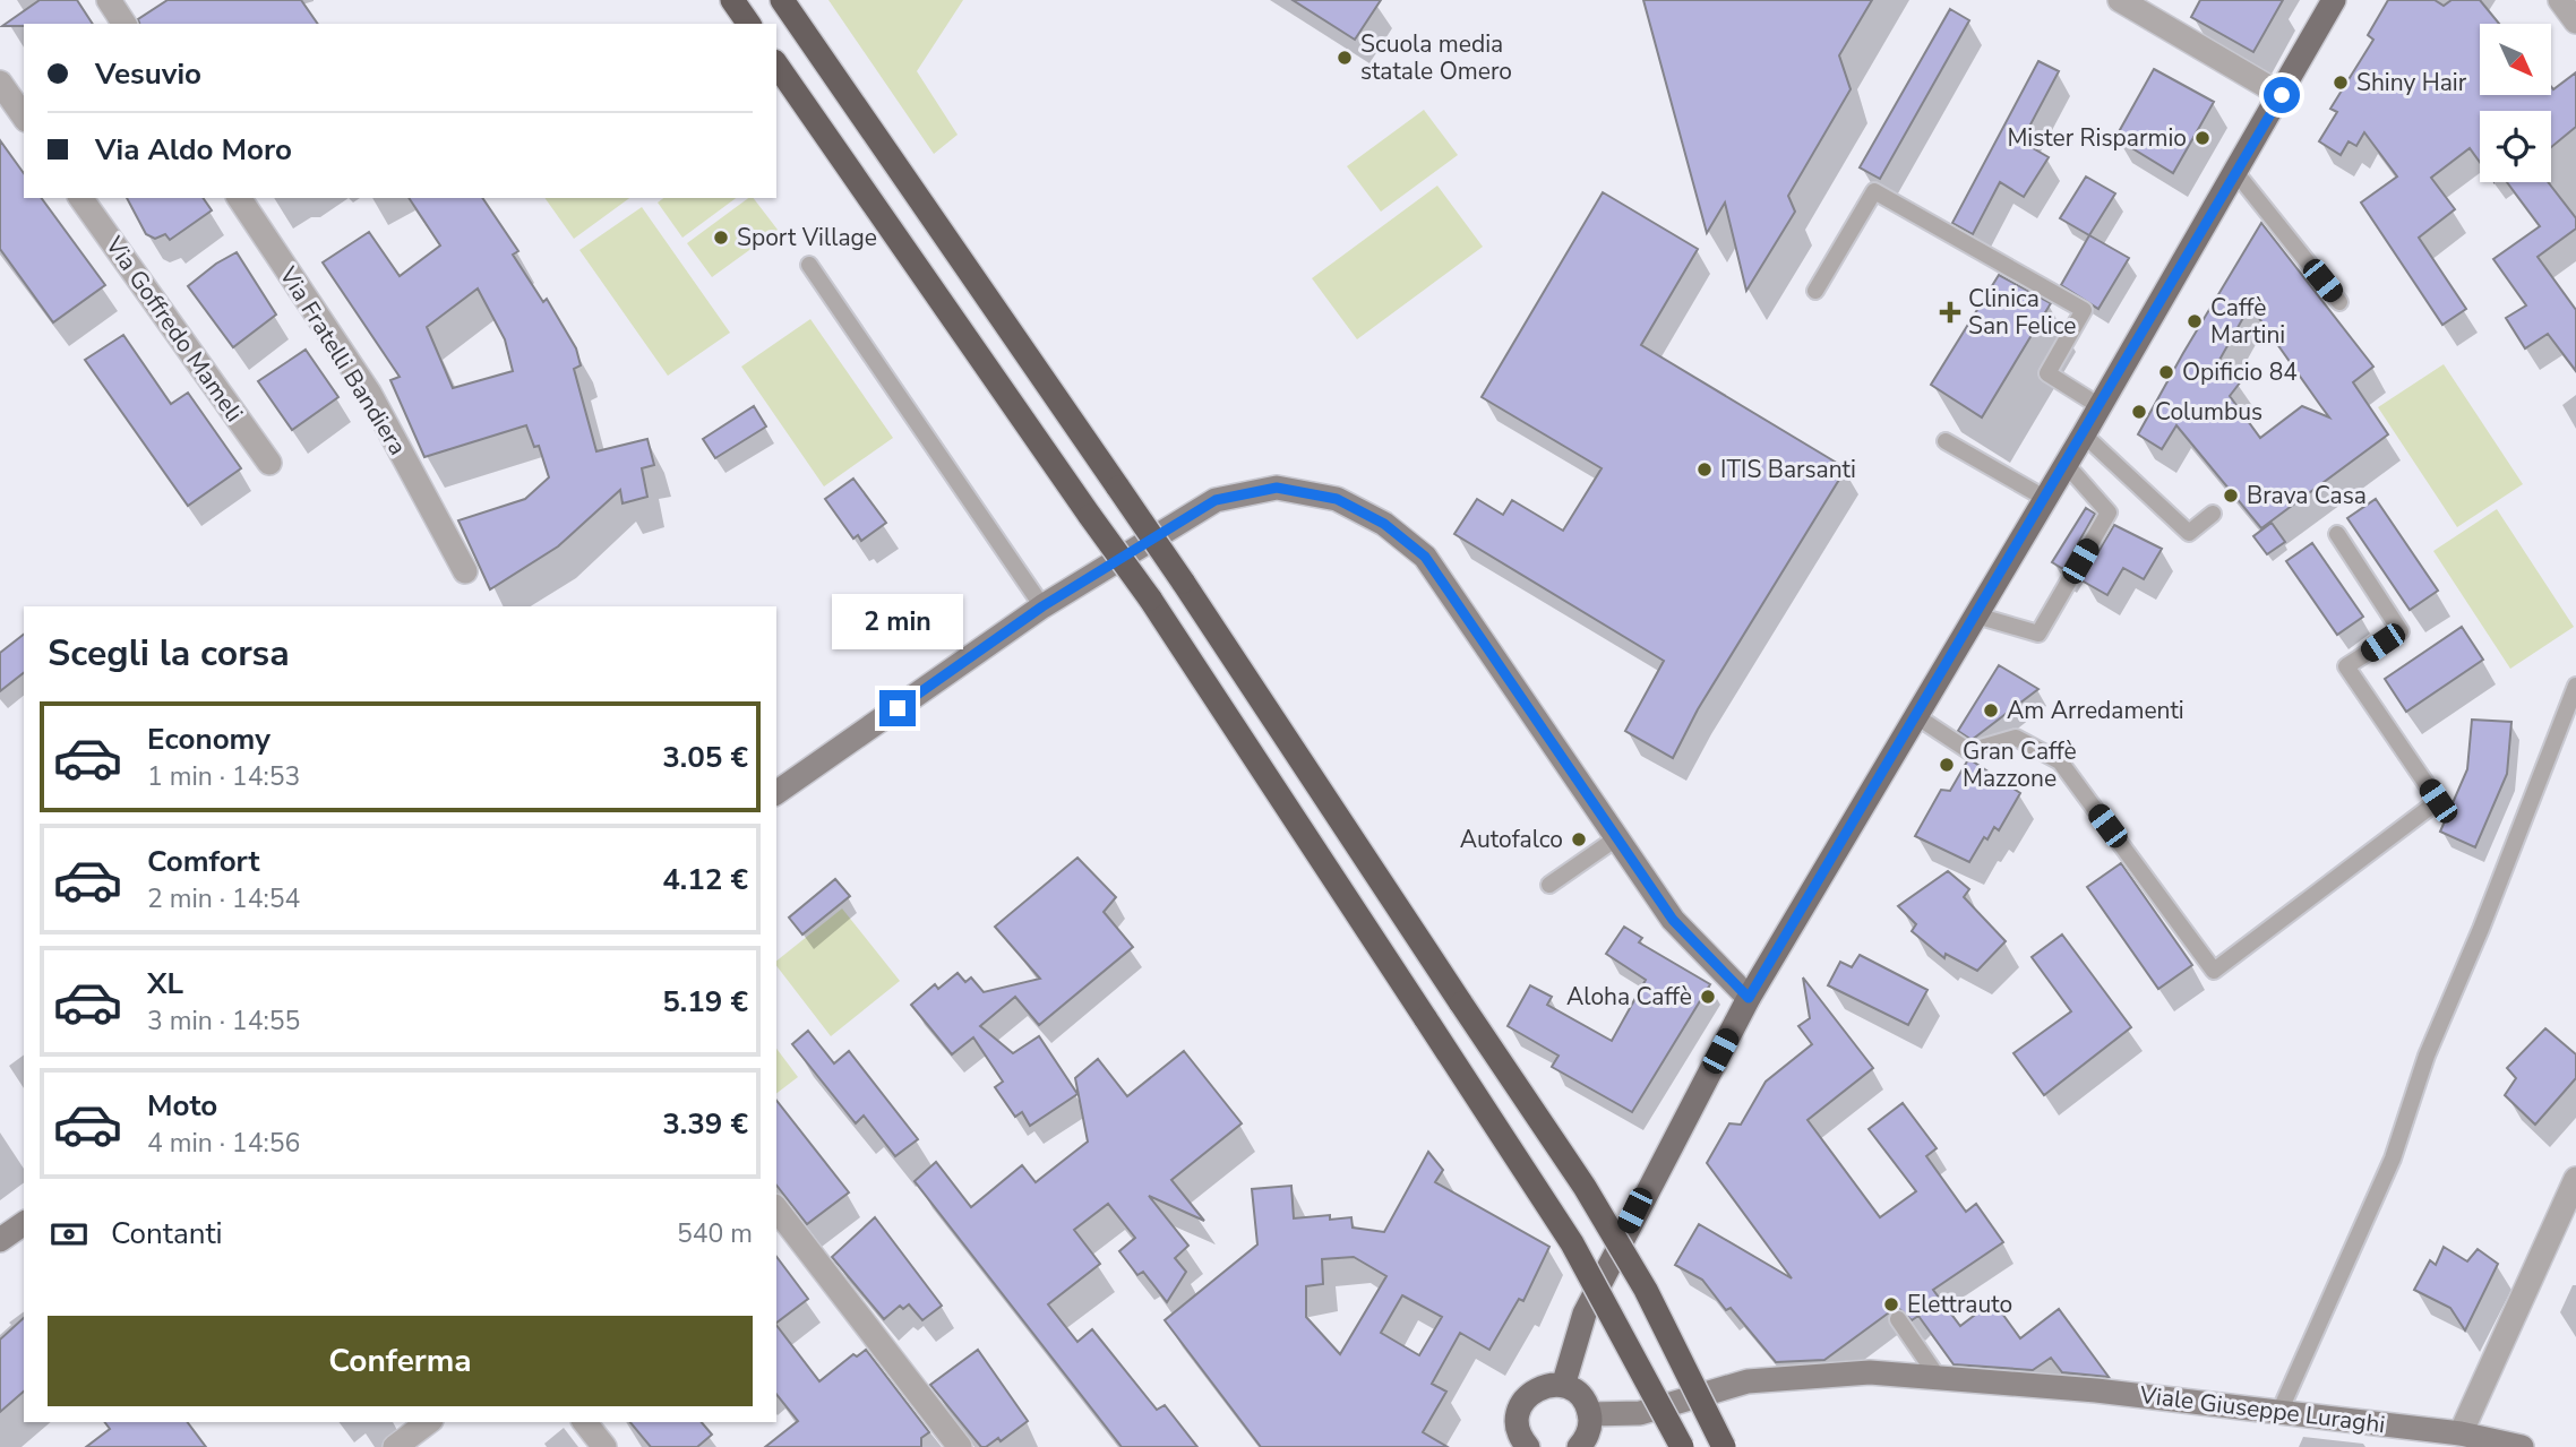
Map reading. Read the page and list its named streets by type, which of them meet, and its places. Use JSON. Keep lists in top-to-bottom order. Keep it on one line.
{"streets":{"street":["Via Goffredo Mameli","Via Fratelli Bandiera","Viale Giuseppe Luraghi"]},"places":{"other":["Scuola media statale Omero","Shiny Hair","Mister Risparmio","Sport Village","Caffè Martini","Opificio 84","Columbus","ITIS Barsanti","Brava Casa","Am Arredamenti","Gran Caffè Mazzone","Autofalco","Aloha Caffè","Elettrauto"],"health":["Clinica San Felice"]},"north":"bottom right","page":{"banner":["Vesuvio","Via Aldo Moro"],"bubble":"2 min","heading":"Scegli la corsa","list":[{"name":"Economy","note":"1 min · 14:53","value":"3.05 €"},{"name":"Comfort","note":"2 min · 14:54","value":"4.12 €"},{"name":"XL","note":"3 min · 14:55","value":"5.19 €"},{"name":"Moto","note":"4 min · 14:56","value":"3.39 €"}],"pay":["Contanti","540 m"],"buttons":"Conferma"}}
